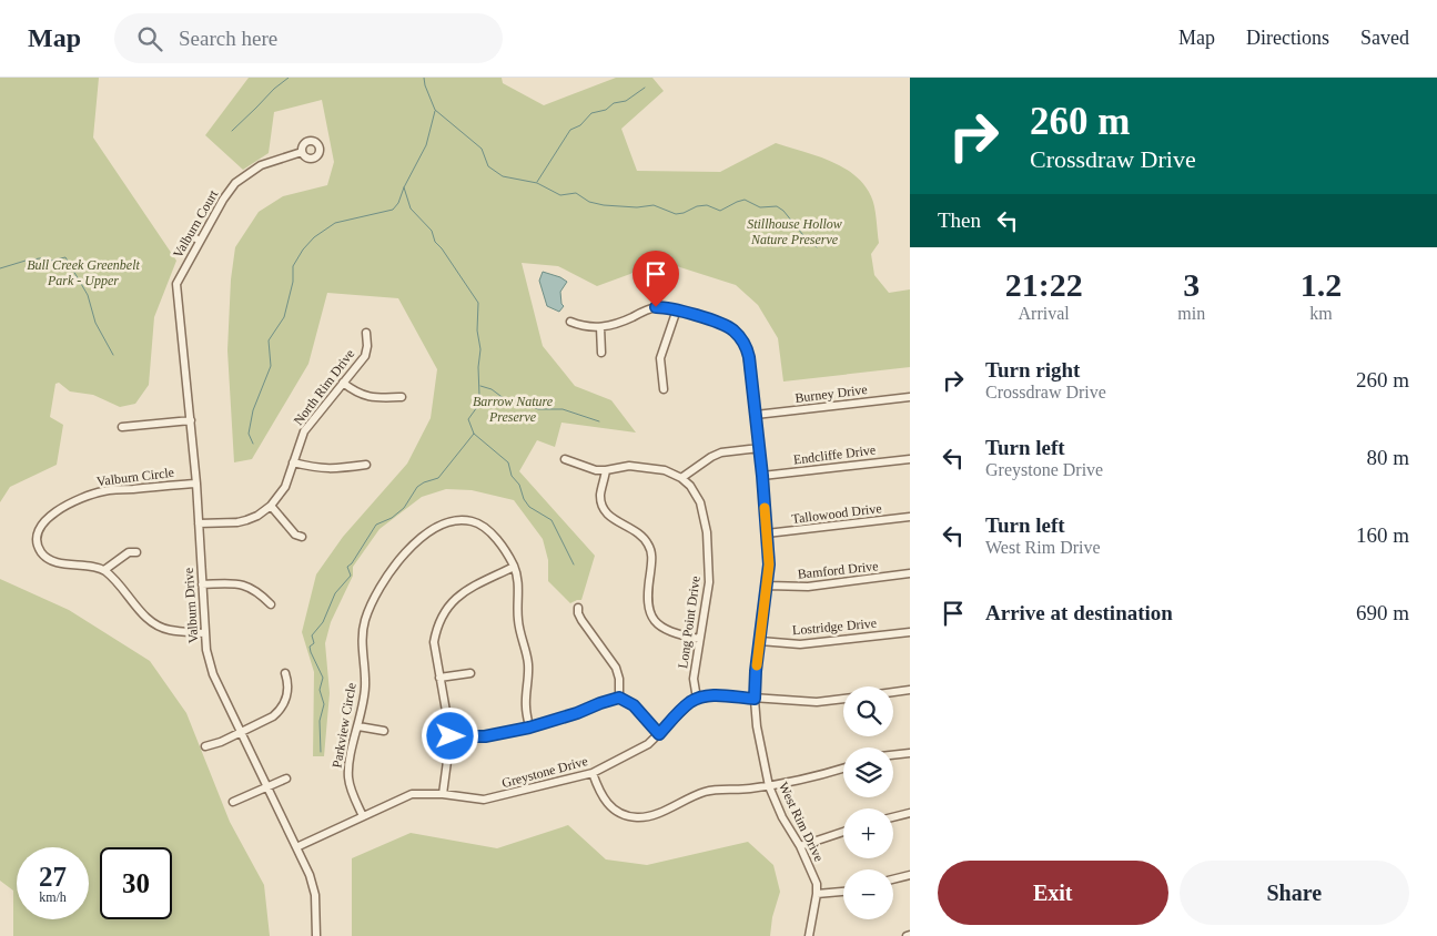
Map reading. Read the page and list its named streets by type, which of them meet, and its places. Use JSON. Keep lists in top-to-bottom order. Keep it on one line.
{"streets":{"street":["Valburn Court","North Rim Drive","Burney Drive","Endcliffe Drive","Valburn Circle","Tallowood Drive","Bamford Drive","Valburn Drive","Long Point Drive","Lostridge Drive","Parkview Circle","Greystone Drive","West Rim Drive"]},"crossings":[["Valburn Court","Valburn Drive"],["North Rim Drive","Valburn Drive"],["Burney Drive","West Rim Drive"],["Endcliffe Drive","West Rim Drive"],["Valburn Circle","Valburn Drive"],["Tallowood Drive","West Rim Drive"],["Bamford Drive","West Rim Drive"],["Valburn Drive","Greystone Drive"],["Long Point Drive","Greystone Drive"],["Lostridge Drive","West Rim Drive"],["Parkview Circle","Greystone Drive"]],"parks":["Stillhouse Hollow Nature Preserve","Bull Creek Greenbelt Park - Upper","Barrow Nature Preserve"],"page":{"header":"Map","search":"Search here","nav":["Map","Directions","Saved"],"turn":["260 m","Crossdraw Drive"],"then":"Then","eta":["21:22","Arrival","3","min","1.2","km"],"list":[{"name":"Turn right","note":"Crossdraw Drive","value":"260 m"},{"name":"Turn left","note":"Greystone Drive","value":"80 m"},{"name":"Turn left","note":"West Rim Drive","value":"160 m"},{"name":"Arrive at destination","value":"690 m"}],"map_buttons":["+","−"],"speed":"27 km/h","limit":"30","buttons":["Exit","Share"]}}
